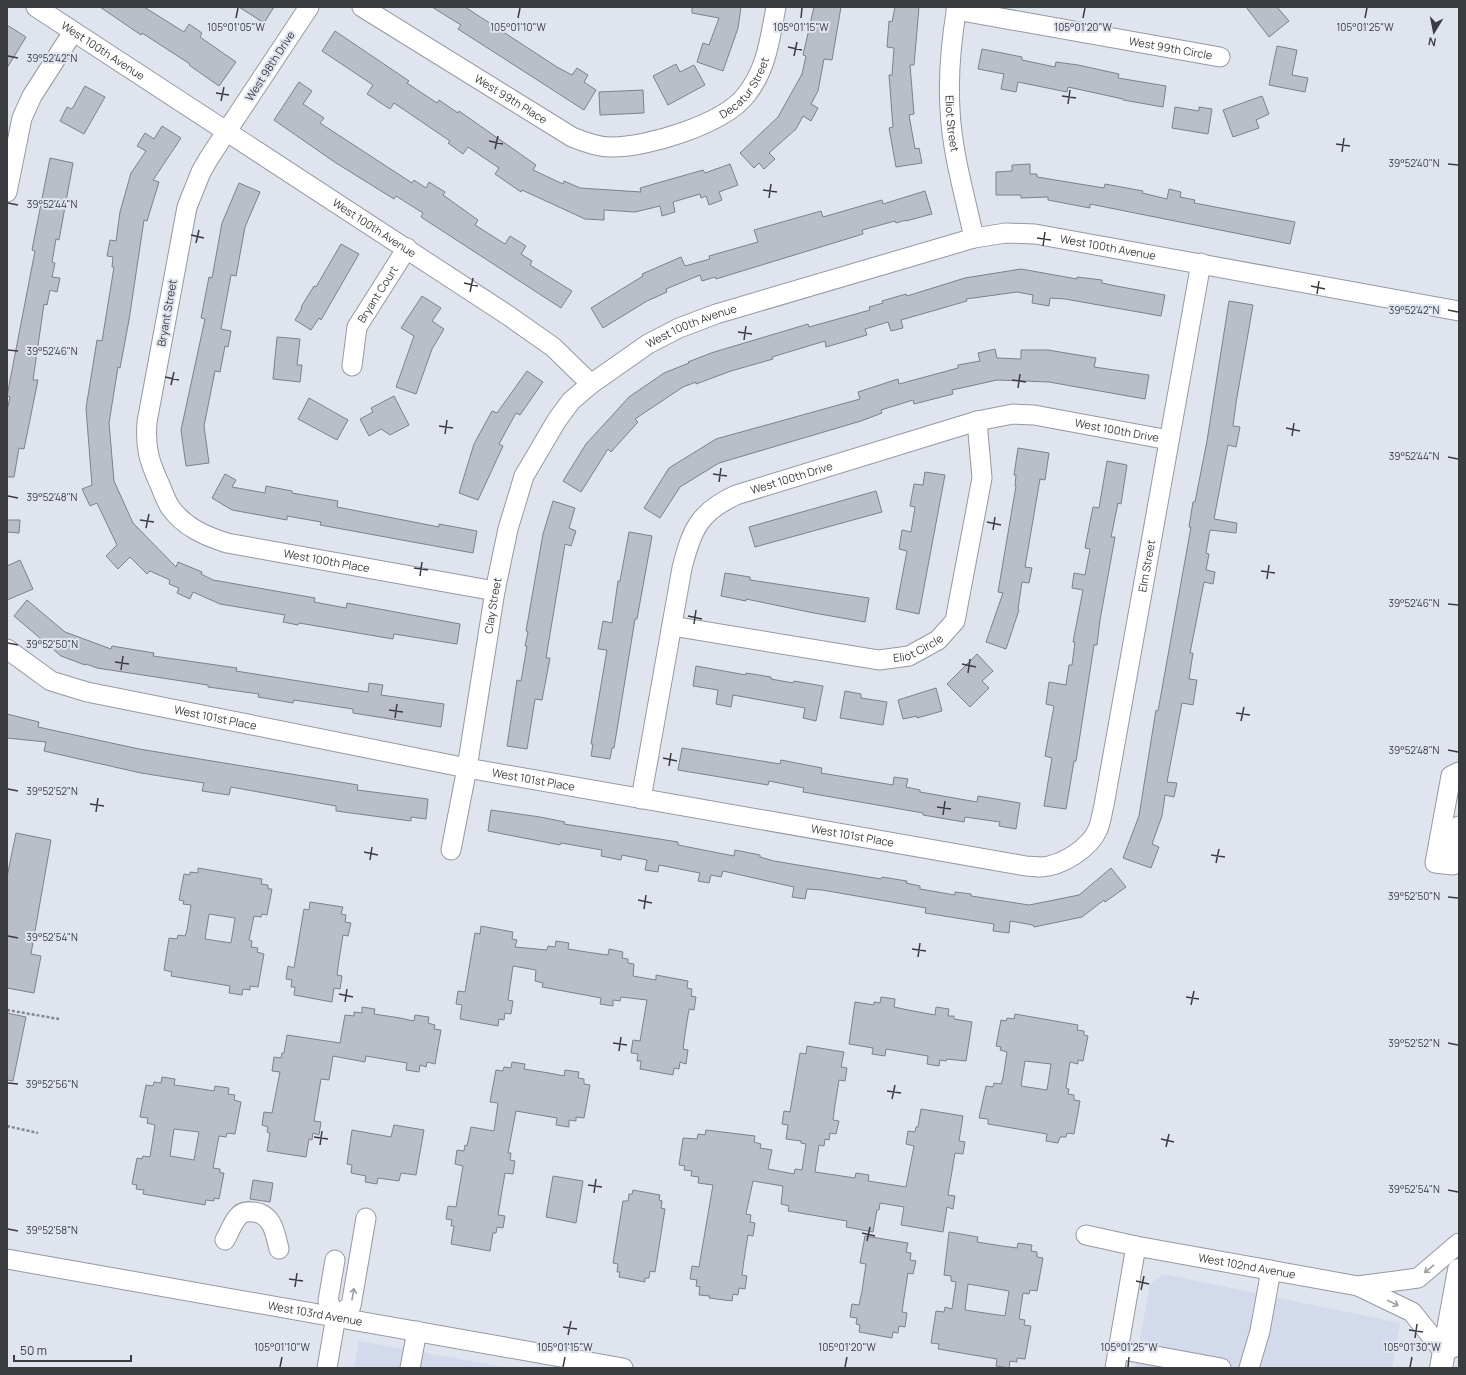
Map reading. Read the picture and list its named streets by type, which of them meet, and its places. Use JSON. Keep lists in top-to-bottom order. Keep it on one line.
{"streets":{"street":["West 99th Circle","West 100th Avenue","West 98th Drive","Decatur Street","West 99th Place","Eliot Street","Bryant Court","Bryant Street","West 100th Drive","West 100th Place","Elm Street","Clay Street","Eliot Circle","West 101st Place","West 102nd Avenue","West 103rd Avenue"]},"crossings":[["West 99th Circle","Eliot Street"],["West 100th Avenue","West 98th Drive"],["West 100th Avenue","Eliot Street"],["West 100th Avenue","Bryant Court"],["West 100th Avenue","Bryant Street"],["West 100th Avenue","Elm Street"],["West 100th Avenue","Clay Street"],["West 98th Drive","Bryant Street"],["Decatur Street","West 99th Place"],["Bryant Street","West 100th Place"],["West 100th Drive","Elm Street"],["West 100th Drive","Eliot Circle"],["West 100th Drive","West 101st Place"],["West 100th Place","Clay Street"],["Elm Street","West 101st Place"],["Clay Street","West 101st Place"]],"scale_bar":"50 m","north":"bottom","coordinates":["105°01'05\"W","105°01'10\"W","105°01'15\"W","105°01'20\"W","105°01'25\"W","39°52'42\"N","39°52'40\"N","39°52'44\"N","39°52'46\"N","39°52'48\"N","39°52'50\"N","39°52'52\"N","39°52'54\"N","39°52'56\"N","39°52'58\"N","105°01'30\"W"]}
